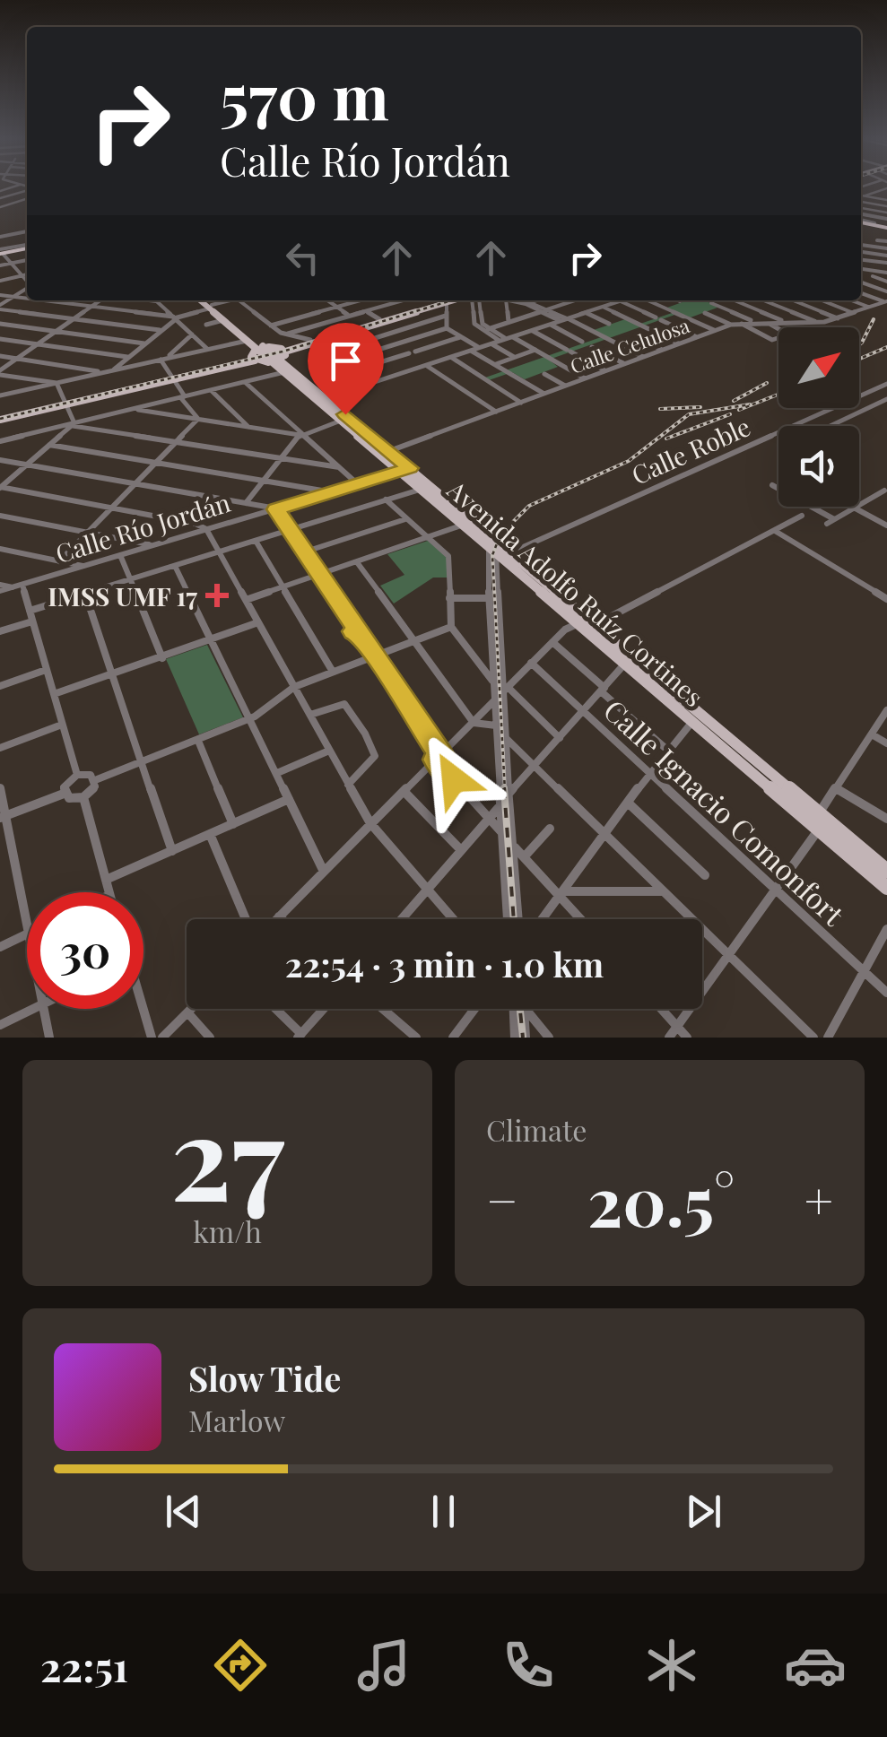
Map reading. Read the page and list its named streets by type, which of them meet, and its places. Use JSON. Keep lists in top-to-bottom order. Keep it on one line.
{"streets":{"main road":["Avenida Adolfo Ruíz Cortines"],"street":["Calle Celulosa","Calle Roble","Calle Río Jordán","Calle Ignacio Comonfort"]},"crossings":[["Calle Celulosa","Avenida Adolfo Ruíz Cortines"],["Calle Roble","Avenida Adolfo Ruíz Cortines"],["Calle Río Jordán","Avenida Adolfo Ruíz Cortines"]],"places":{"health":["IMSS UMF 17"]},"north":"top right","page":{"turn":["570 m","Calle Río Jordán"],"limit":"30","trip":"22:54 · 3 min · 1.0 km","tile":[["27","km/h"],"Climate"],"heat":["−","20.5°","+"],"song":["Slow Tide","Marlow"],"tabs":"22:51"}}
